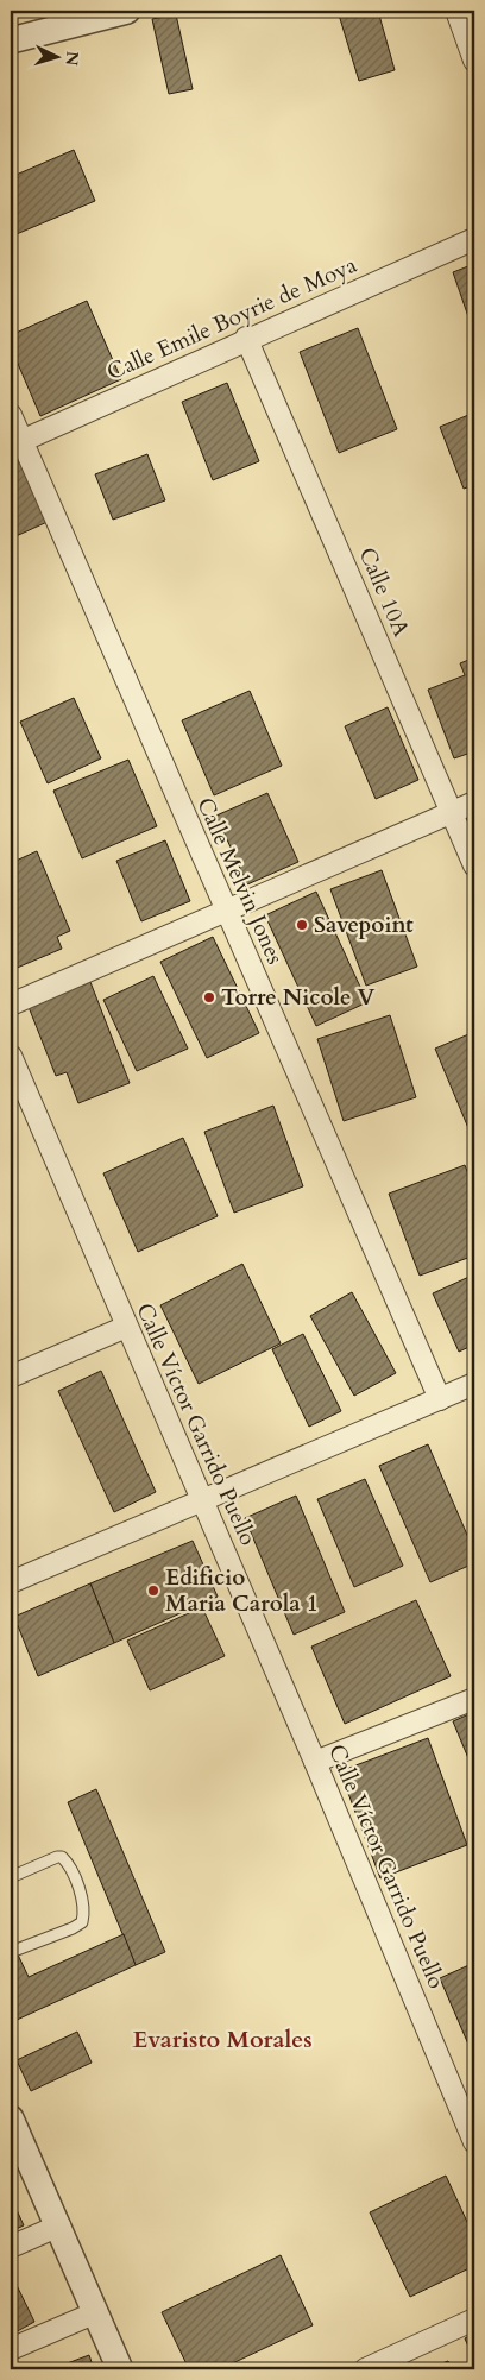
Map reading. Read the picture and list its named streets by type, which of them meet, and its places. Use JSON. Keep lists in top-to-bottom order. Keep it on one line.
{"streets":{"street":["Calle Emile Boyrie de Moya","Calle 10A","Calle Melvin Jones","Calle Víctor Garrido Puello"]},"crossings":[["Calle Emile Boyrie de Moya","Calle 10A"],["Calle Emile Boyrie de Moya","Calle Melvin Jones"]],"districts":["Evaristo Morales"],"places":["Savepoint","Torre Nicole V","Edificio Maria Carola 1"],"north":"right"}
